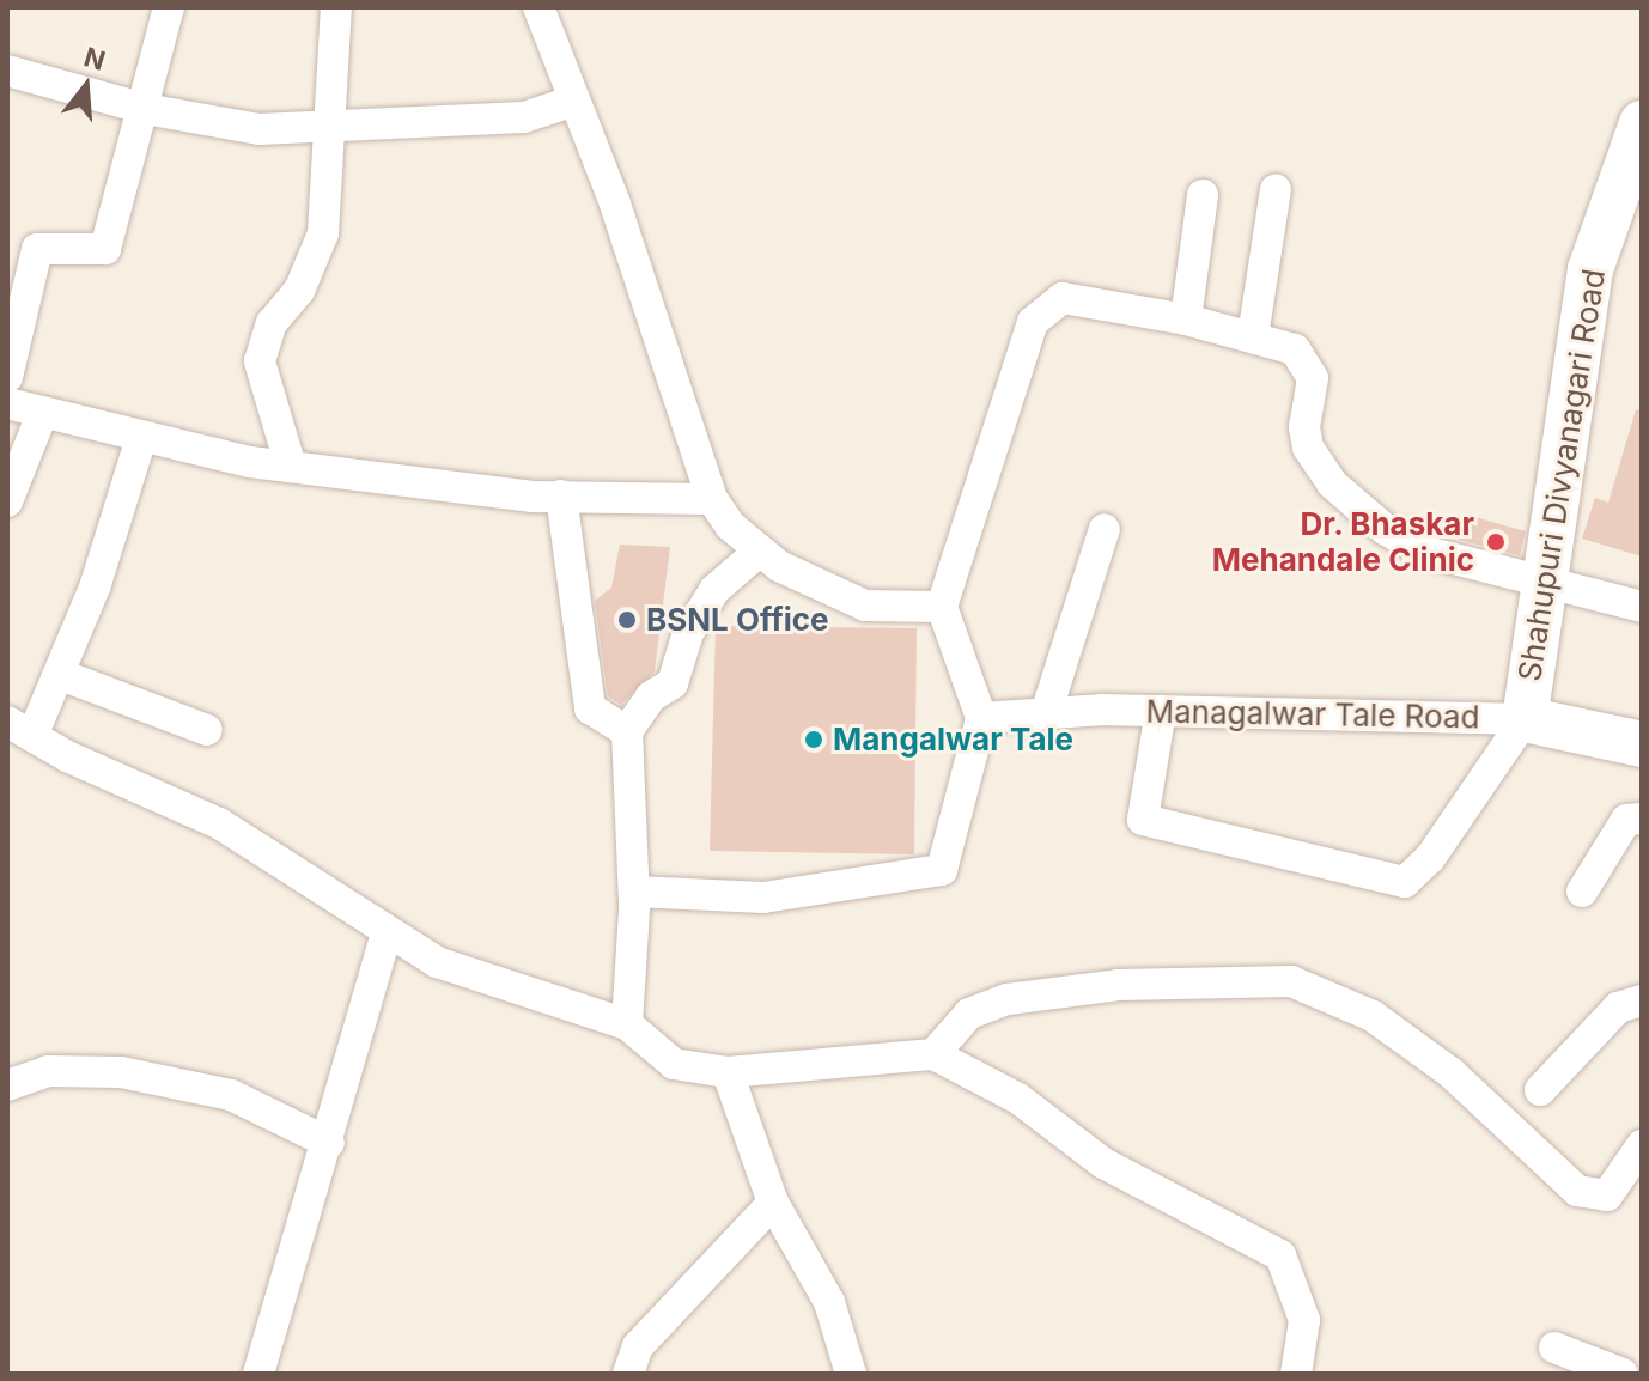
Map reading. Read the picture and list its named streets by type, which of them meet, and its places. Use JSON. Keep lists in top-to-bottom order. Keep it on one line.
{"streets":{"main road":["Shahupuri Divyanagari Road","Managalwar Tale Road"]},"crossings":[["Shahupuri Divyanagari Road","Managalwar Tale Road"]],"places":["Dr. Bhaskar Mehandale Clinic","BSNL Office","Mangalwar Tale"],"north":"top"}
